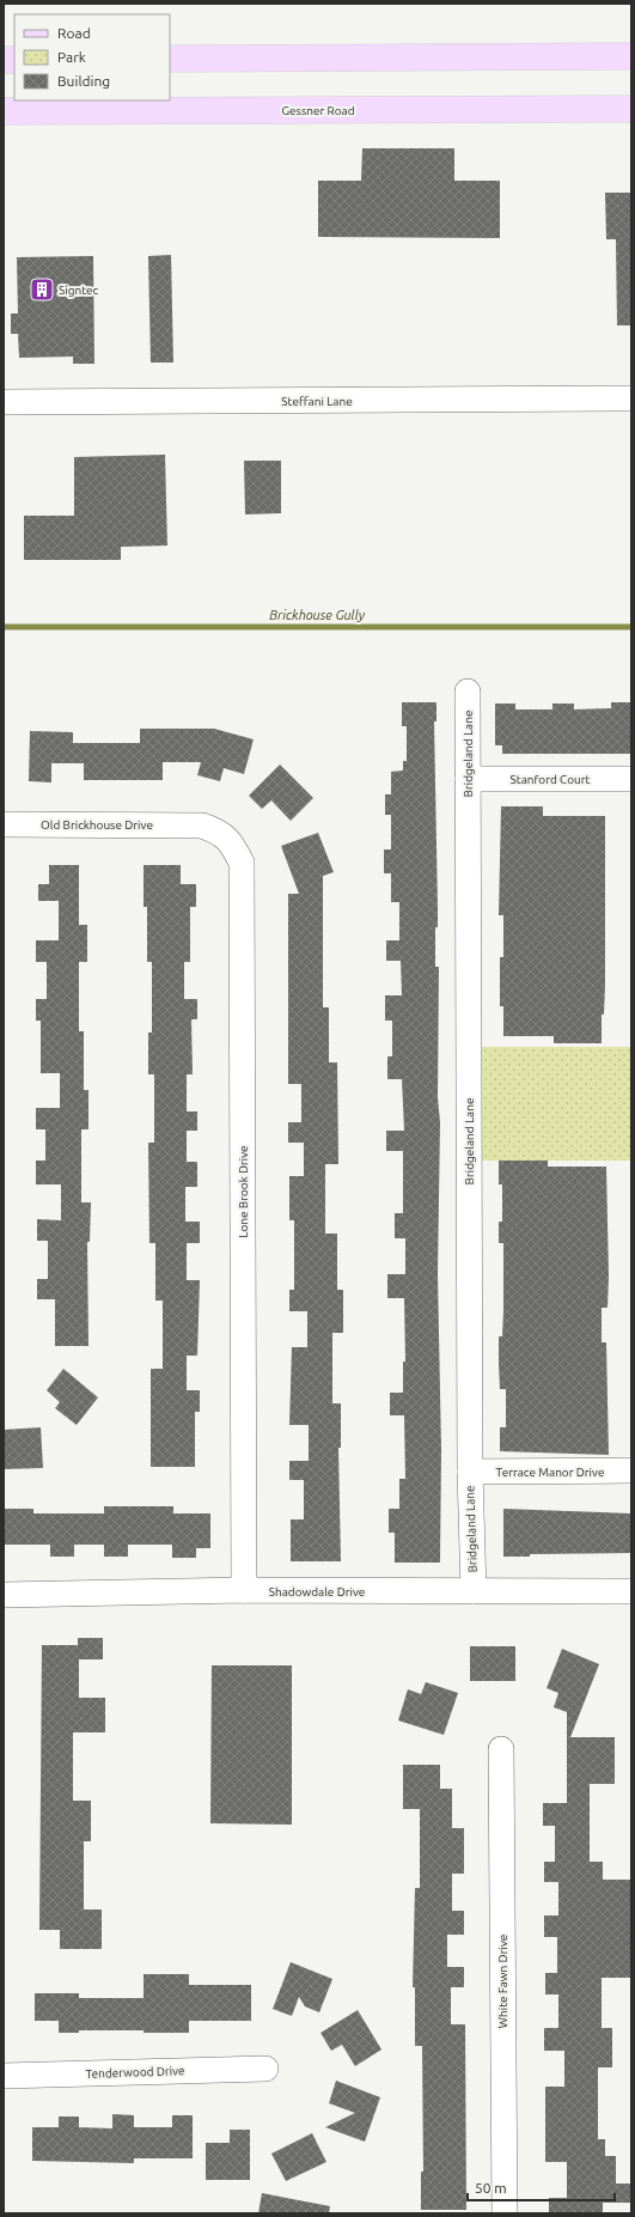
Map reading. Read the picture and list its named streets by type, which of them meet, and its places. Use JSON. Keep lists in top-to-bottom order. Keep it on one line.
{"streets":{"main road":["Gessner Road"],"street":["Steffani Lane","Bridgeland Lane","Stanford Court","Old Brickhouse Drive","Lone Brook Drive","Terrace Manor Drive","Shadowdale Drive","White Fawn Drive","Tenderwood Drive"]},"crossings":[["Bridgeland Lane","Stanford Court"],["Bridgeland Lane","Terrace Manor Drive"],["Bridgeland Lane","Shadowdale Drive"],["Old Brickhouse Drive","Lone Brook Drive"],["Lone Brook Drive","Shadowdale Drive"]],"water":["Brickhouse Gully"],"places":{"building":["Signtec"]},"legend":["Road","Park","Building"],"scale_bar":"50 m"}
